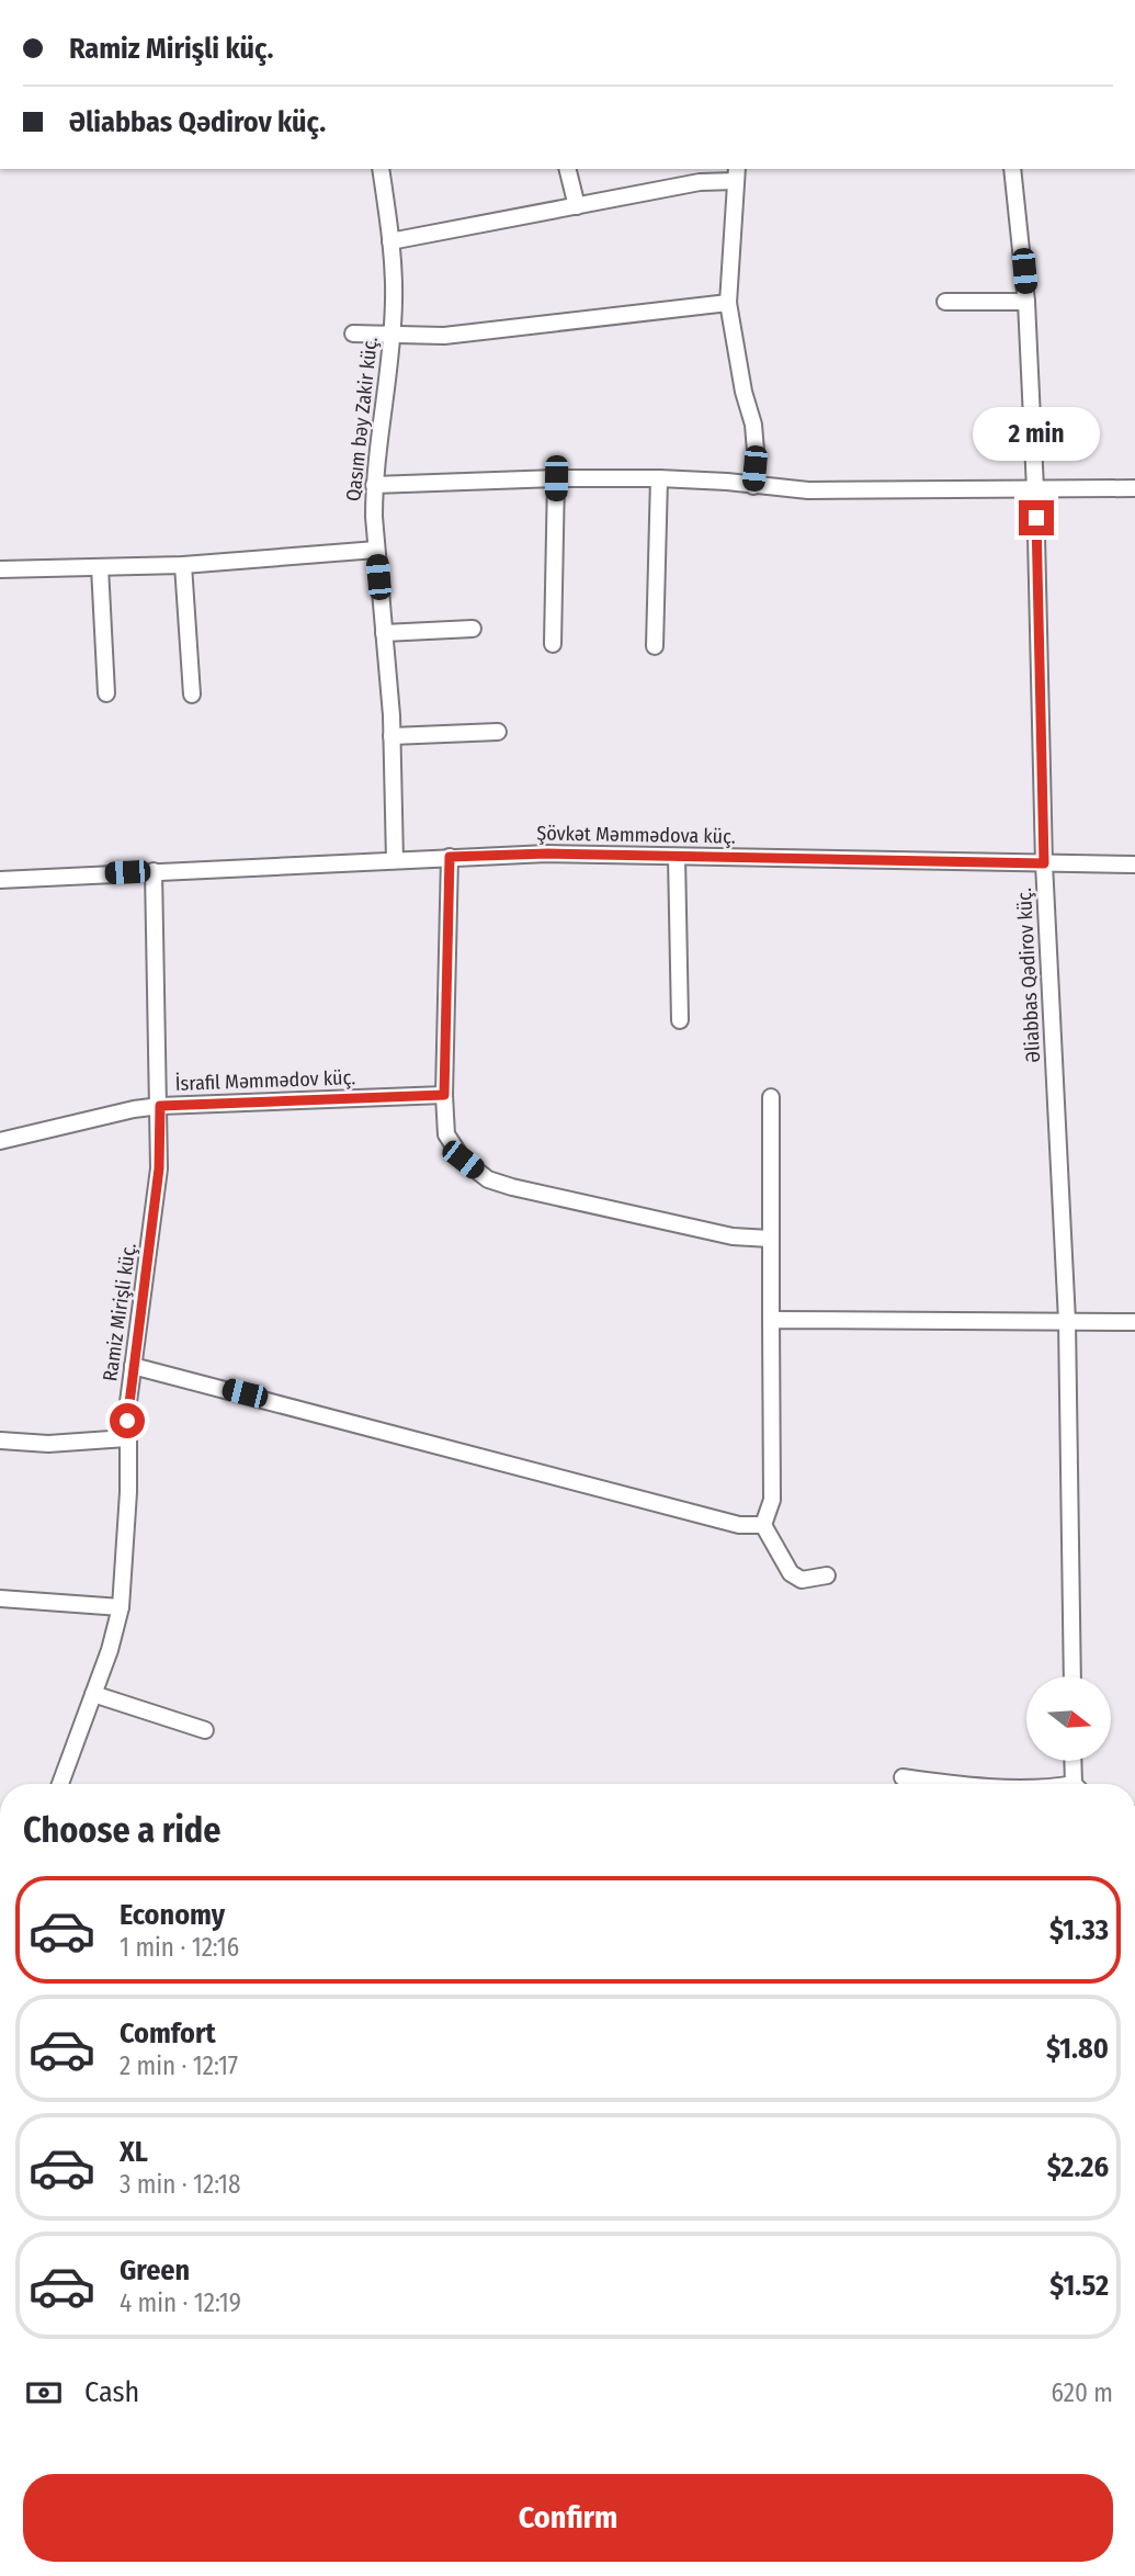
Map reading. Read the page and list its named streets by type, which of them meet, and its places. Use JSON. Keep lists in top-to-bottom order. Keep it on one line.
{"streets":{"street":["Qasım bəy Zakir küç.","Şövkət Məmmədova küç.","Əliabbas Qədirov küç.","İsrafil Məmmədov küç.","Ramiz Mirişli küç."]},"crossings":[["Qasım bəy Zakir küç.","Şövkət Məmmədova küç."],["Şövkət Məmmədova küç.","Əliabbas Qədirov küç."],["Şövkət Məmmədova küç.","Ramiz Mirişli küç."],["İsrafil Məmmədov küç.","Ramiz Mirişli küç."]],"north":"right","page":{"banner":["Ramiz Mirişli küç.","Əliabbas Qədirov küç."],"bubble":"2 min","heading":"Choose a ride","list":[{"name":"Economy","note":"1 min · 12:16","value":"$1.33"},{"name":"Comfort","note":"2 min · 12:17","value":"$1.80"},{"name":"XL","note":"3 min · 12:18","value":"$2.26"},{"name":"Green","note":"4 min · 12:19","value":"$1.52"}],"pay":["Cash","620 m"],"buttons":"Confirm"}}
